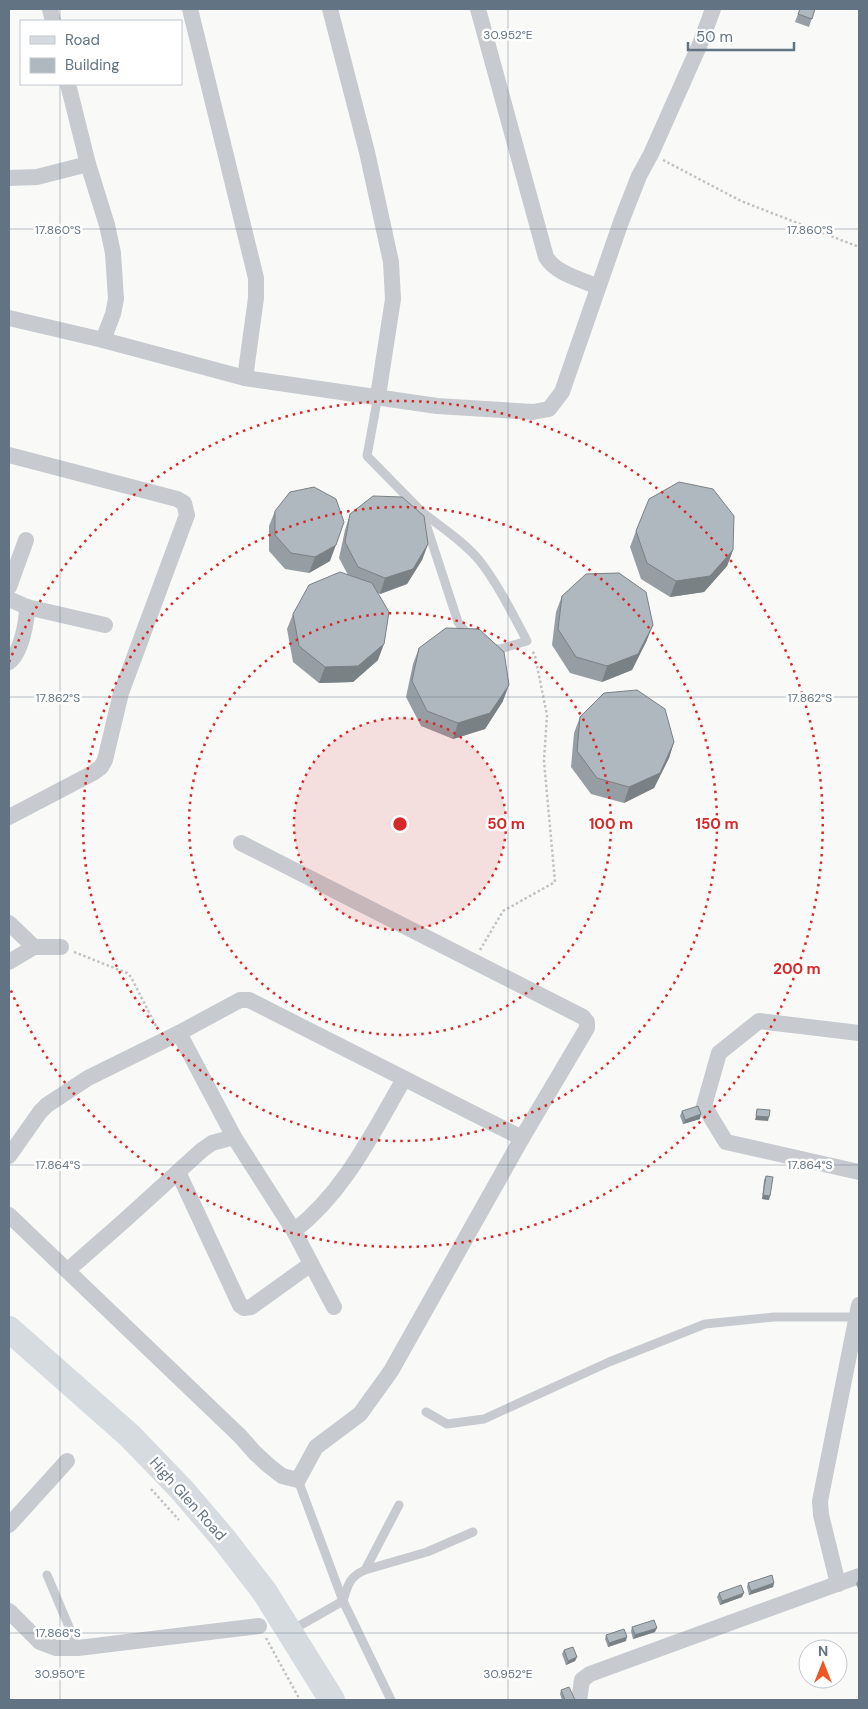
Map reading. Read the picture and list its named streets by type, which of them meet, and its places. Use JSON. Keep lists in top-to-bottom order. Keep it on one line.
{"streets":{"main road":["High Glen Road"]},"legend":["Road","Building"],"scale_bar":"50 m","north":"top","coordinates":["30.952°E","17.860°S","17.862°S","17.864°S","17.866°S","30.950°E"],"rings":["50 m","100 m","150 m","200 m"]}
